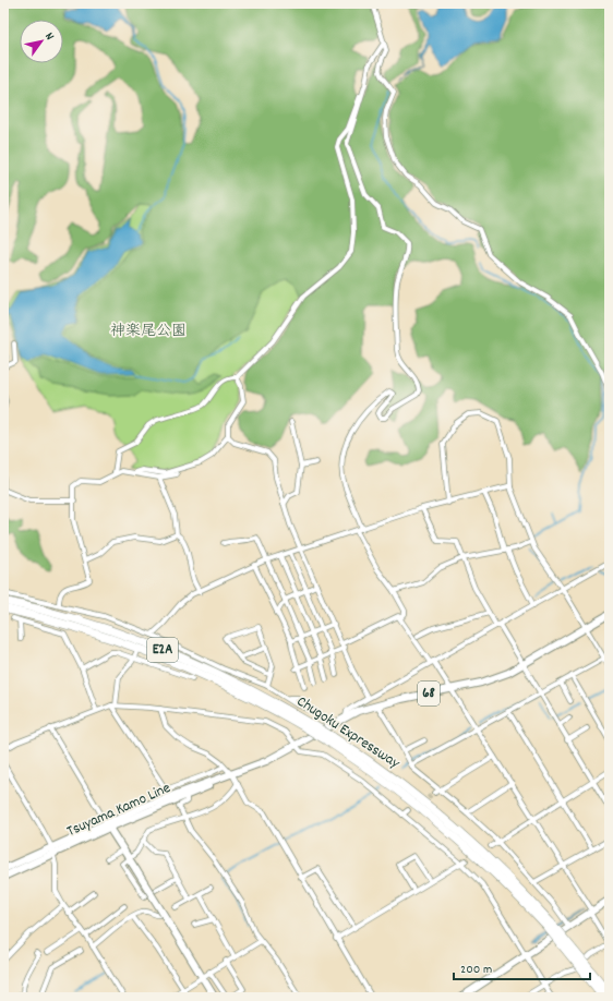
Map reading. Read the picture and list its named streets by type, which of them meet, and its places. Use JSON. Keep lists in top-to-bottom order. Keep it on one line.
{"streets":{"highway":["E2A","Chugoku Expressway"],"main road":["68","Tsuyama Kamo Line"]},"parks":["神楽尾公園"],"scale_bar":"200 m","north":"top right"}
